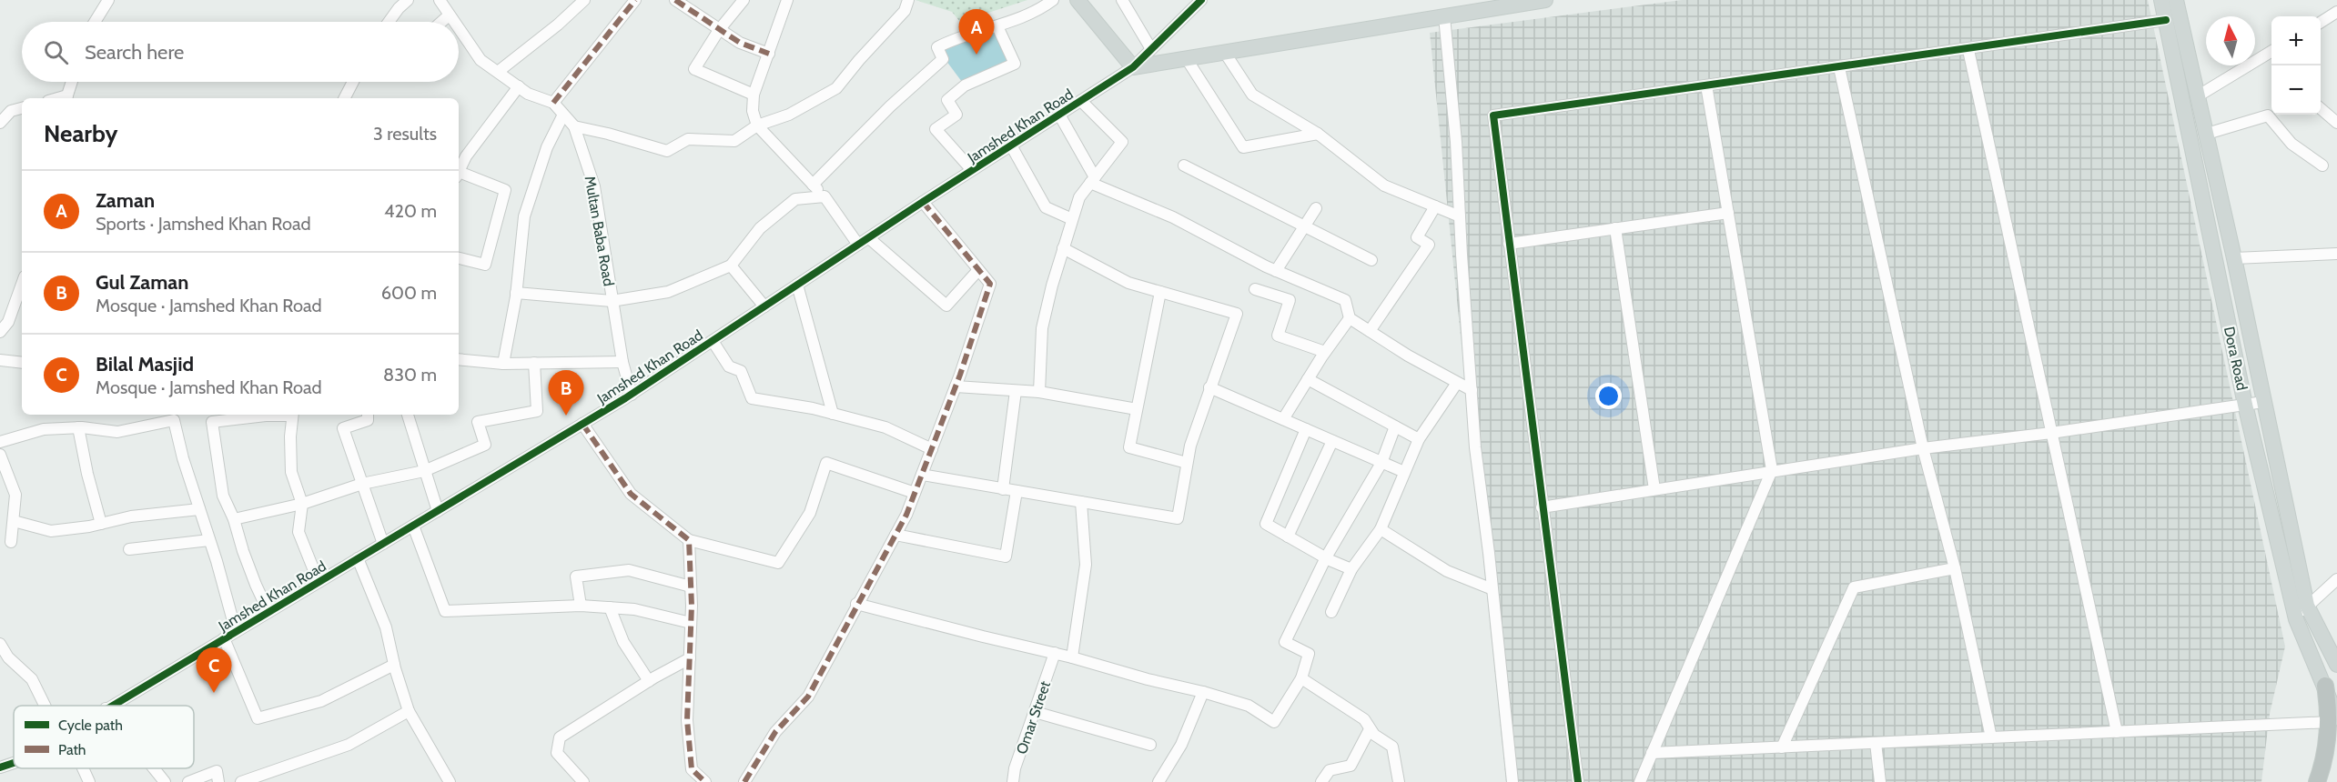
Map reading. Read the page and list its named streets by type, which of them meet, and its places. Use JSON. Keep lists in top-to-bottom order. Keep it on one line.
{"streets":{"main road":["Dora Road"],"street":["Jamshed Khan Road","Multan Baba Road","Omar Street"]},"crossings":[["Jamshed Khan Road","Multan Baba Road"]],"legend":["Cycle path","Path"],"north":"top","page":{"pins":["A","B","C"],"map_buttons":["+","−"],"search":"Search here","heading":["Nearby","3 results"],"list":[{"mark":"A","name":"Zaman","note":"Sports · Jamshed Khan Road","value":"420 m"},{"mark":"B","name":"Gul Zaman","note":"Mosque · Jamshed Khan Road","value":"600 m"},{"mark":"C","name":"Bilal Masjid","note":"Mosque · Jamshed Khan Road","value":"830 m"}]}}
